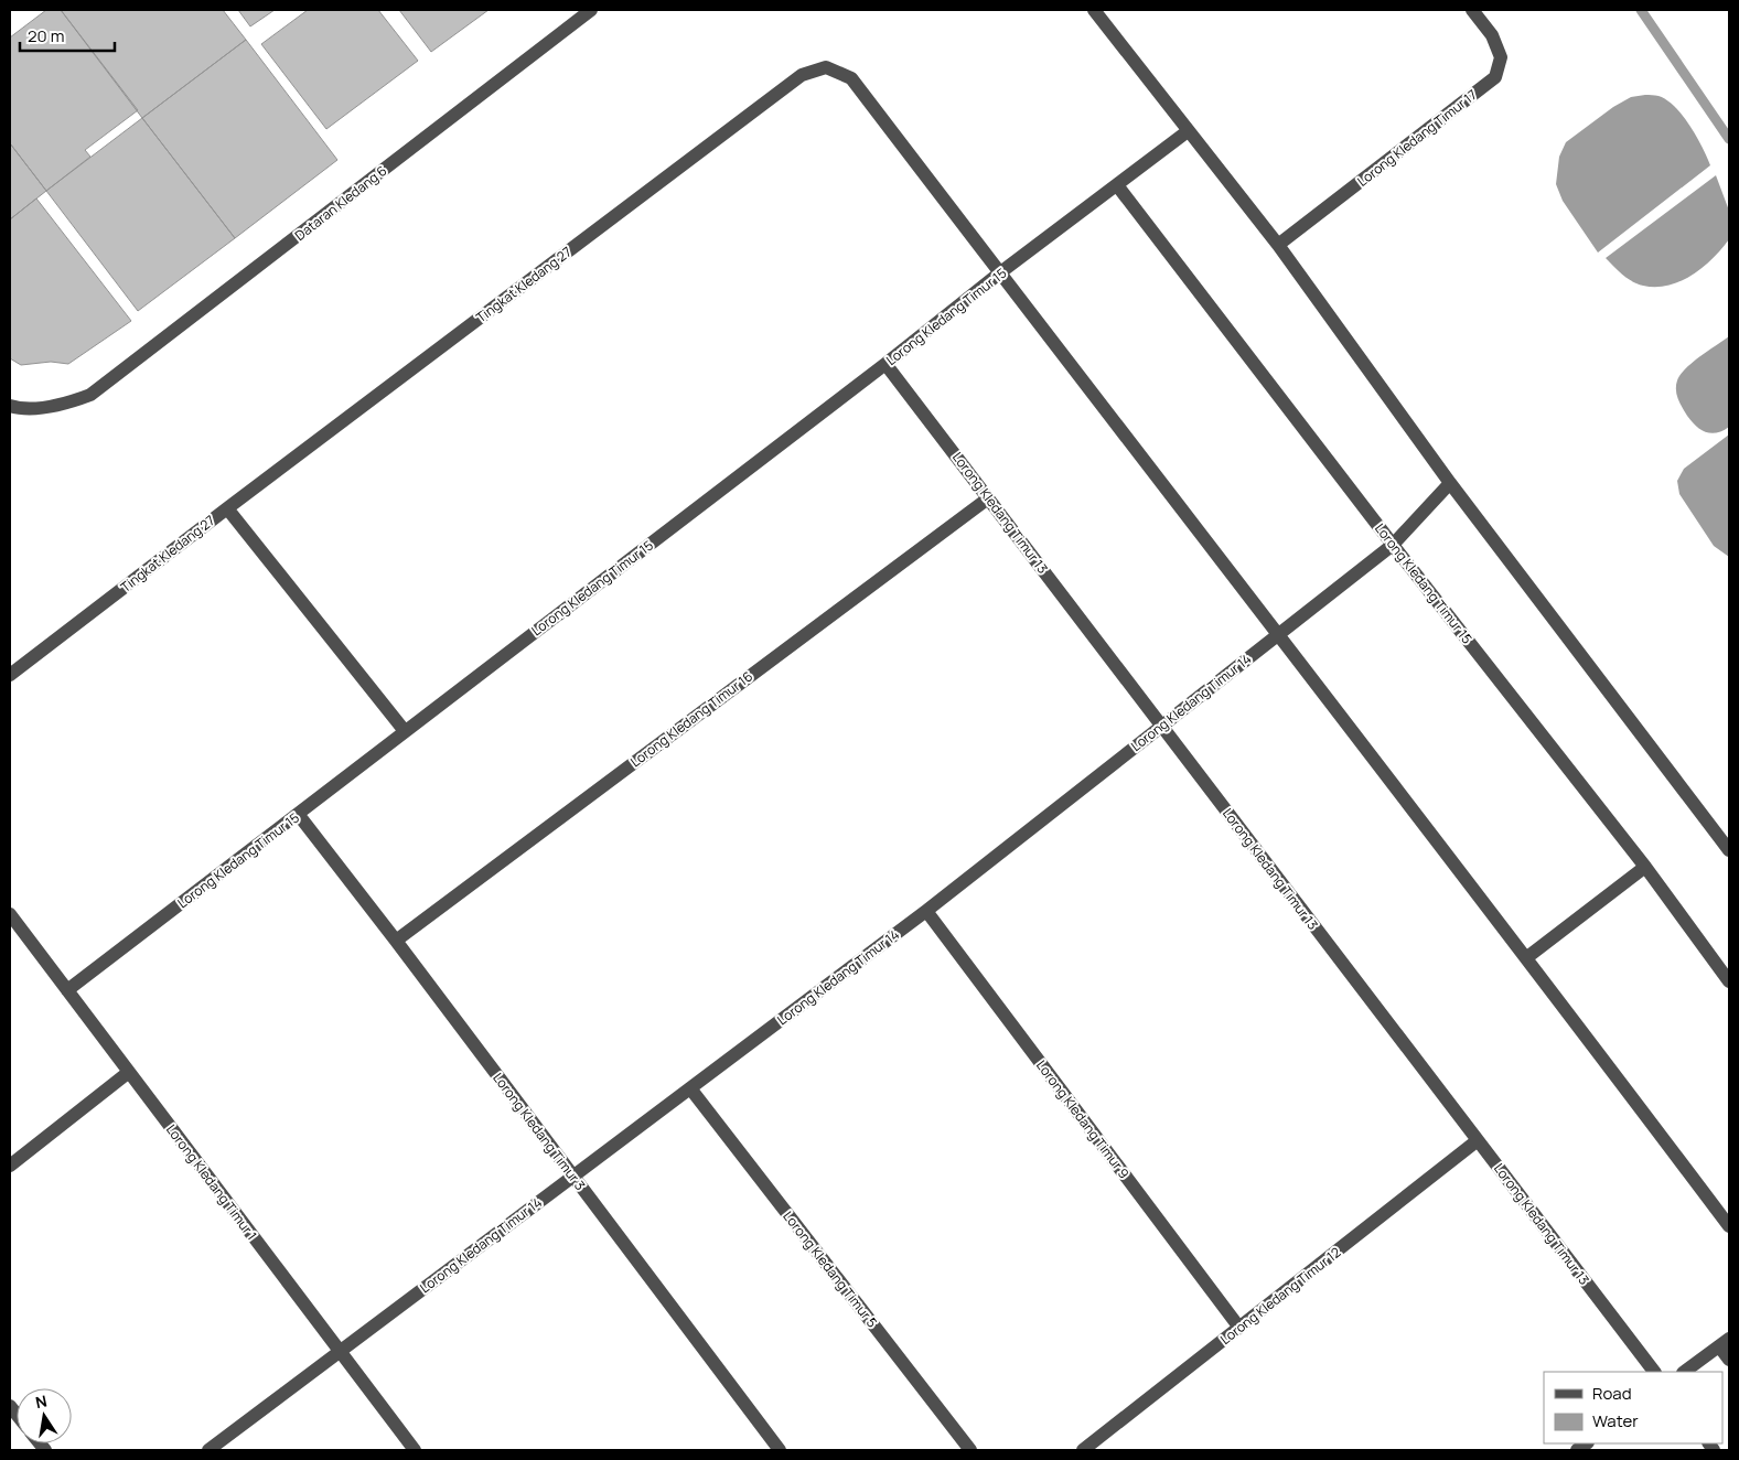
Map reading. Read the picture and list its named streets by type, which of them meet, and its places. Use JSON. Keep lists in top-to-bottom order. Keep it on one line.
{"streets":{"street":["Lorong Kledang Timur 17","Dataran Kledang 6","Tingkat Kledang 27","Lorong Kledang Timur 15","Lorong Kledang Timur 13","Lorong Kledang Timur 14","Lorong Kledang Timur 16","Lorong Kledang Timur 9","Lorong Kledang Timur 3","Lorong Kledang Timur 1","Lorong Kledang Timur 5","Lorong Kledang Timur 12"]},"crossings":[["Tingkat Kledang 27","Lorong Kledang Timur 15"],["Tingkat Kledang 27","Lorong Kledang Timur 14"],["Lorong Kledang Timur 15","Lorong Kledang Timur 13"],["Lorong Kledang Timur 15","Lorong Kledang Timur 14"],["Lorong Kledang Timur 15","Lorong Kledang Timur 3"],["Lorong Kledang Timur 15","Lorong Kledang Timur 1"],["Lorong Kledang Timur 13","Lorong Kledang Timur 14"],["Lorong Kledang Timur 13","Lorong Kledang Timur 16"],["Lorong Kledang Timur 13","Lorong Kledang Timur 12"],["Lorong Kledang Timur 14","Lorong Kledang Timur 9"],["Lorong Kledang Timur 14","Lorong Kledang Timur 3"],["Lorong Kledang Timur 14","Lorong Kledang Timur 1"],["Lorong Kledang Timur 14","Lorong Kledang Timur 5"],["Lorong Kledang Timur 16","Lorong Kledang Timur 3"],["Lorong Kledang Timur 9","Lorong Kledang Timur 12"]],"legend":["Road","Water"],"scale_bar":"20 m","north":"top"}
